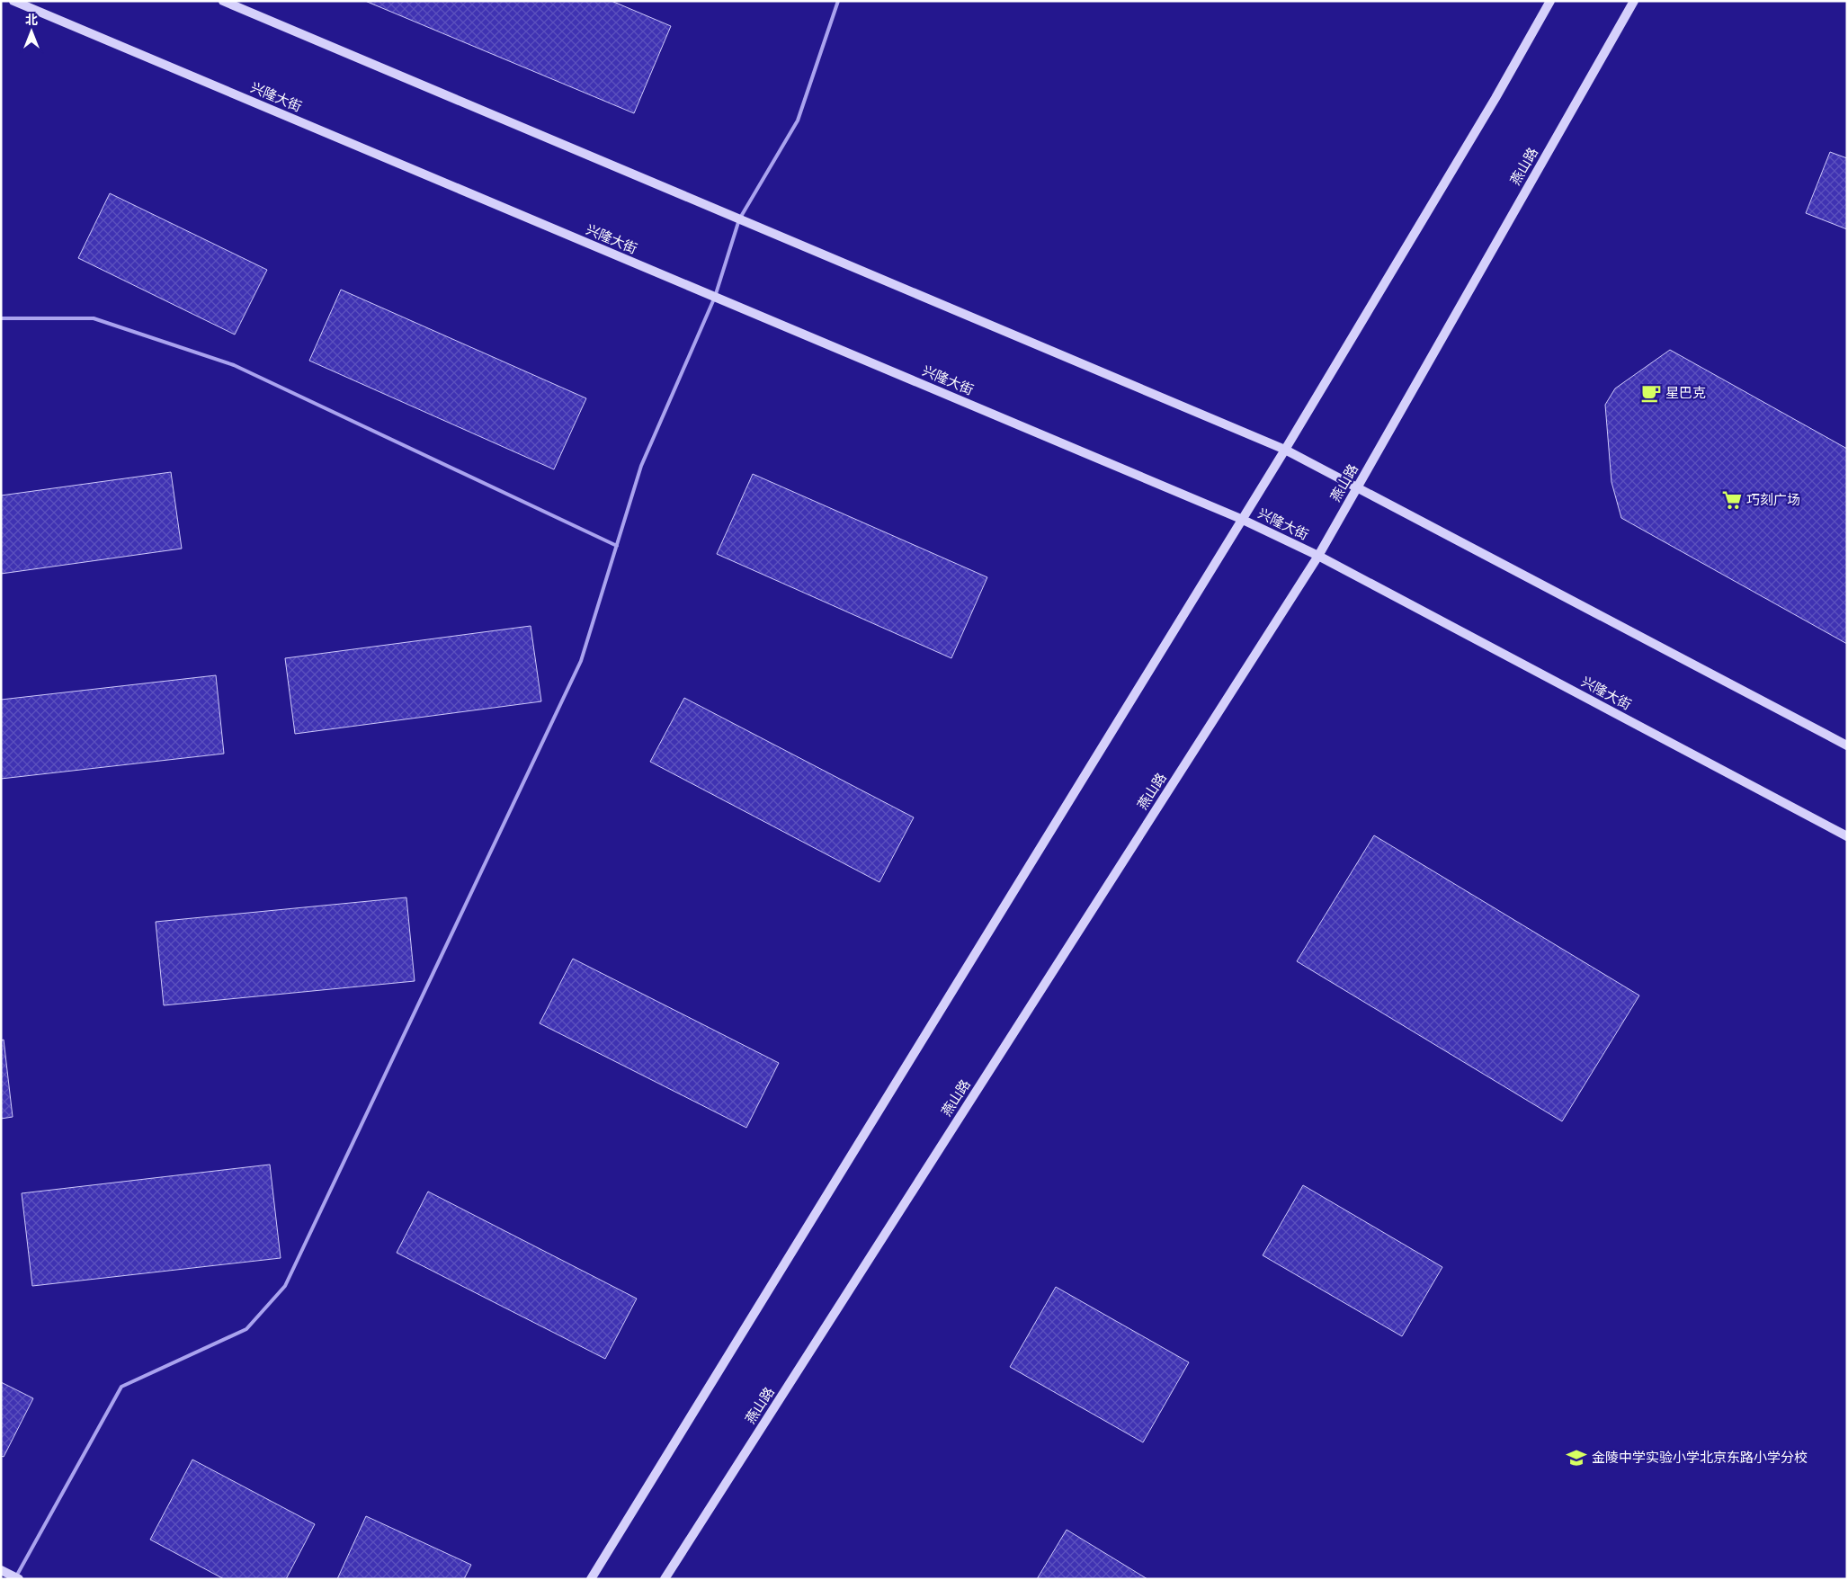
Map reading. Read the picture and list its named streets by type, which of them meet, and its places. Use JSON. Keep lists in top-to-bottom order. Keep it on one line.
{"streets":{"main road":["兴隆大街","燕山路"]},"crossings":[["兴隆大街","燕山路"]],"places":{"cafe":["星巴克"],"supermarket":["巧刻广场"],"school or university":["金陵中学实验小学北京东路小学分校"]},"north":"top"}
